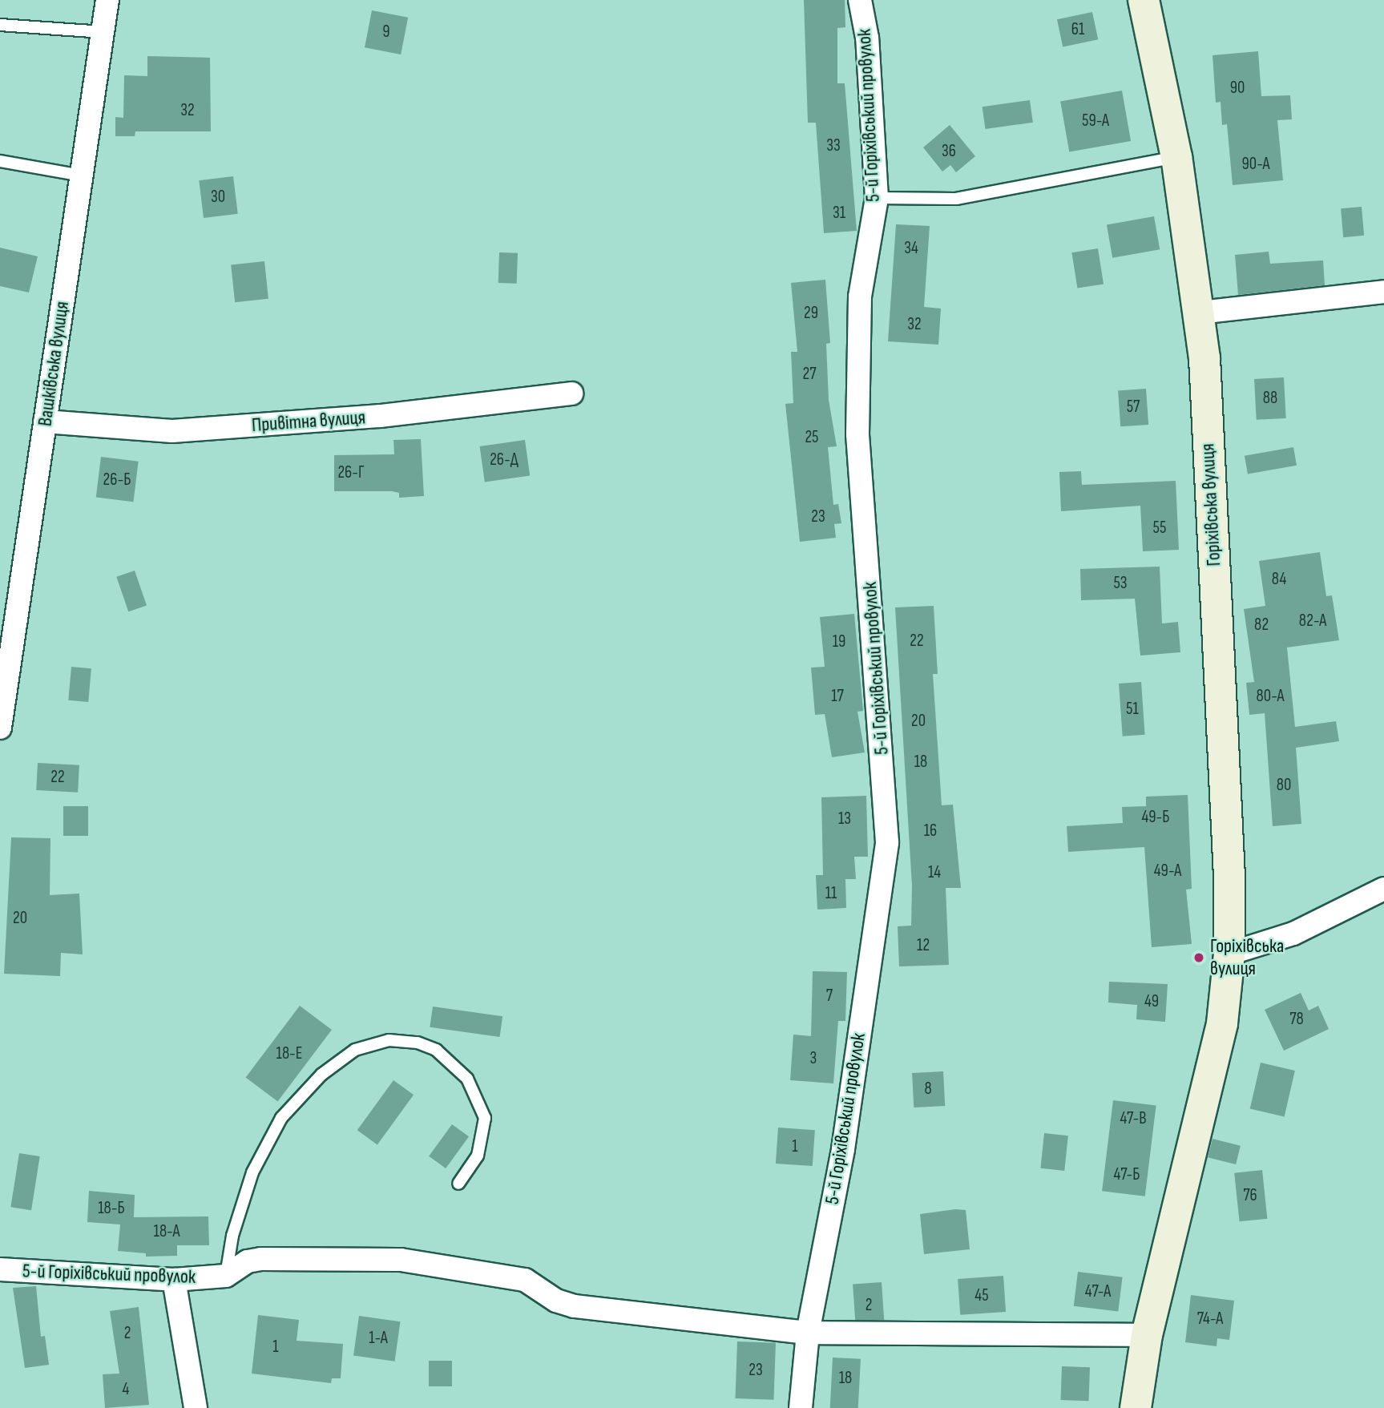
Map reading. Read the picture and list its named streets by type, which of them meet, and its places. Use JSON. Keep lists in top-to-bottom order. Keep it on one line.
{"streets":{"street":["5-й Горіхівський провулок","Вашківська вулиця","Привітна вулиця","Горіхівська вулиця"]},"crossings":[["5-й Горіхівський провулок","Горіхівська вулиця"],["Вашківська вулиця","Привітна вулиця"]],"places":["Горіхівська вулиця"],"house_numbers":["61","9","90","32","59-А","33","36","90-А","30","31","34","29","32","27","88","57","25","26-Д","26-Г","26-Б","23","55","84","53","82-А","82","22","19","17","80-А","51","20","18","22","80","49-Б","13","16","49-А","14","11","20","12","7","49","78","18-Е","3","8","47-В","1","47-Б","76","18-Б","18-А","47-А","45","2","74-А","2","1-А","1","23","18","4"]}
